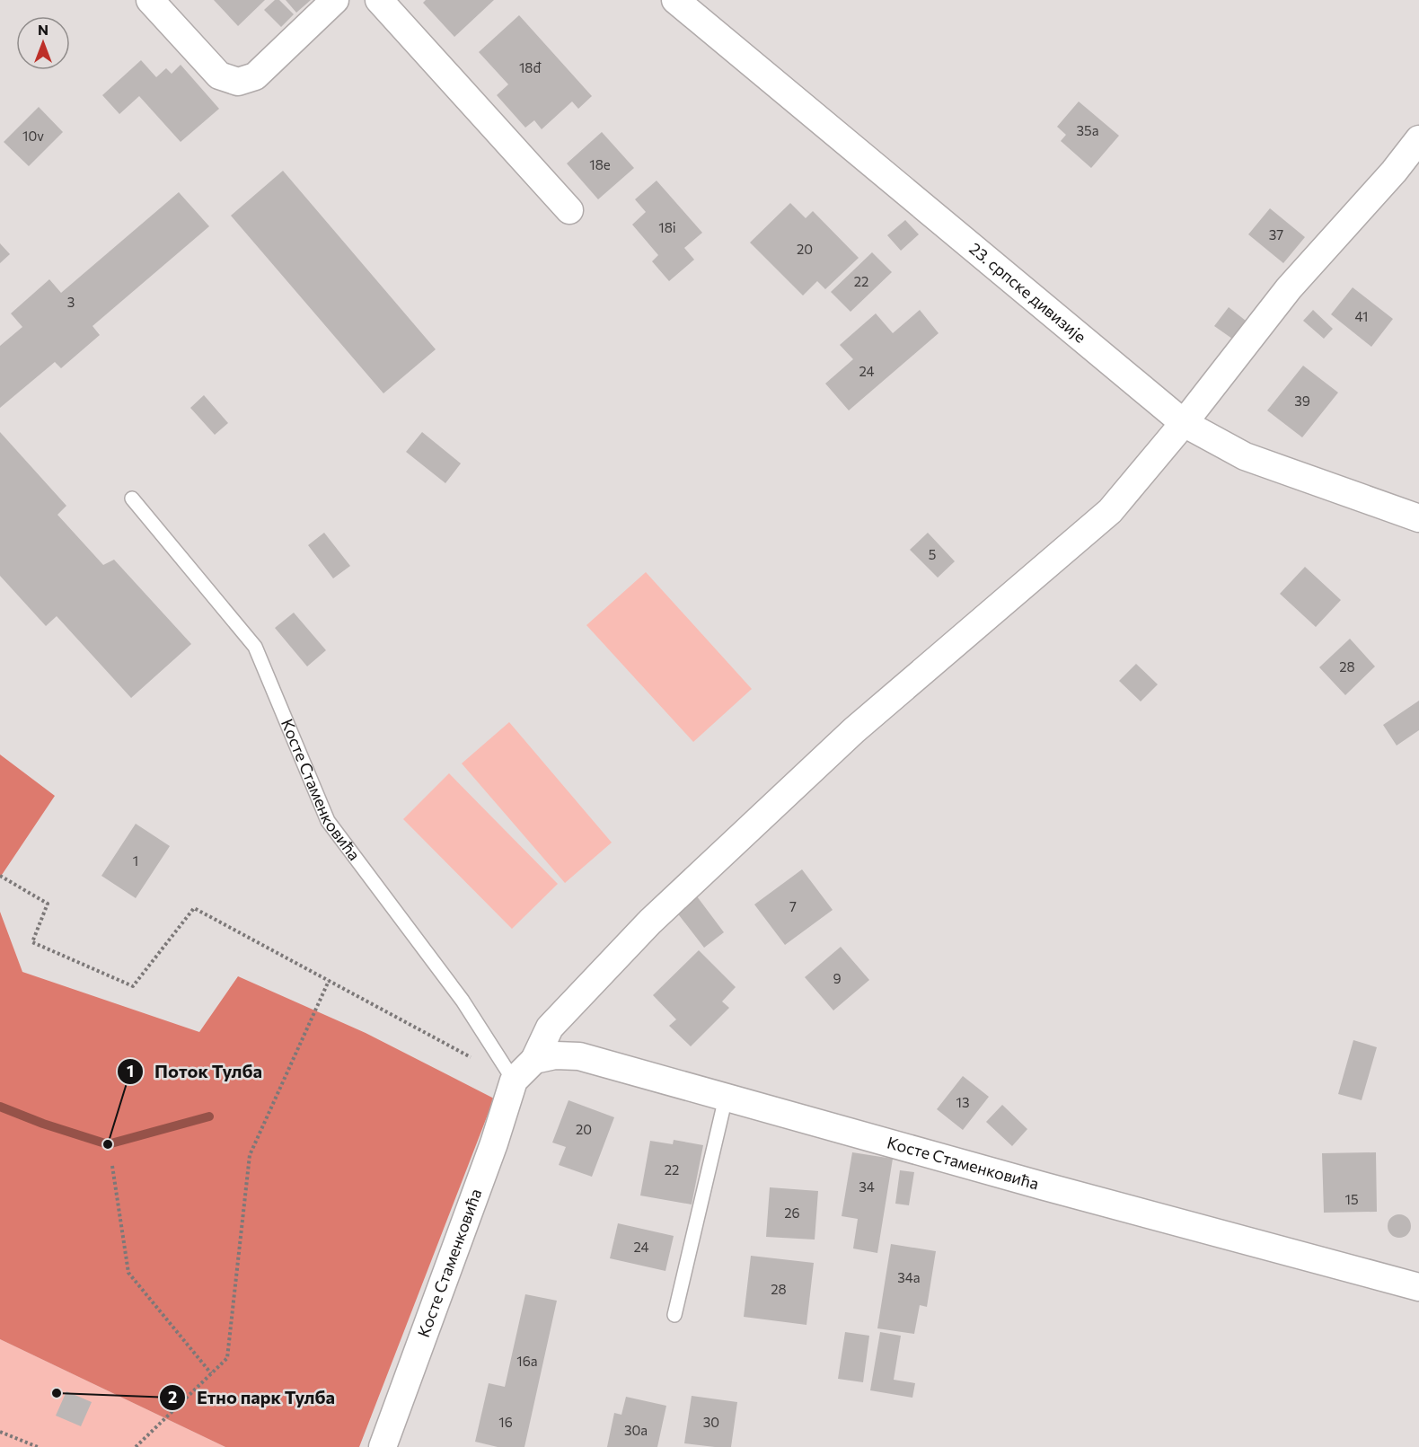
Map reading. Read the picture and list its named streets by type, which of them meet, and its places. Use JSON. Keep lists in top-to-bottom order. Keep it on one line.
{"streets":{"street":["23. српске дивизије","Косте Стаменковића"]},"places":["Поток Тулба","Етно парк Тулба"],"house_numbers":["18đ","35a","10v","18e","18i","37","20","22","3","41","24","39","5","28","1","7","9","13","20","22","34","15","26","24","34a","28","16a","16","30","30a"],"north":"top"}
